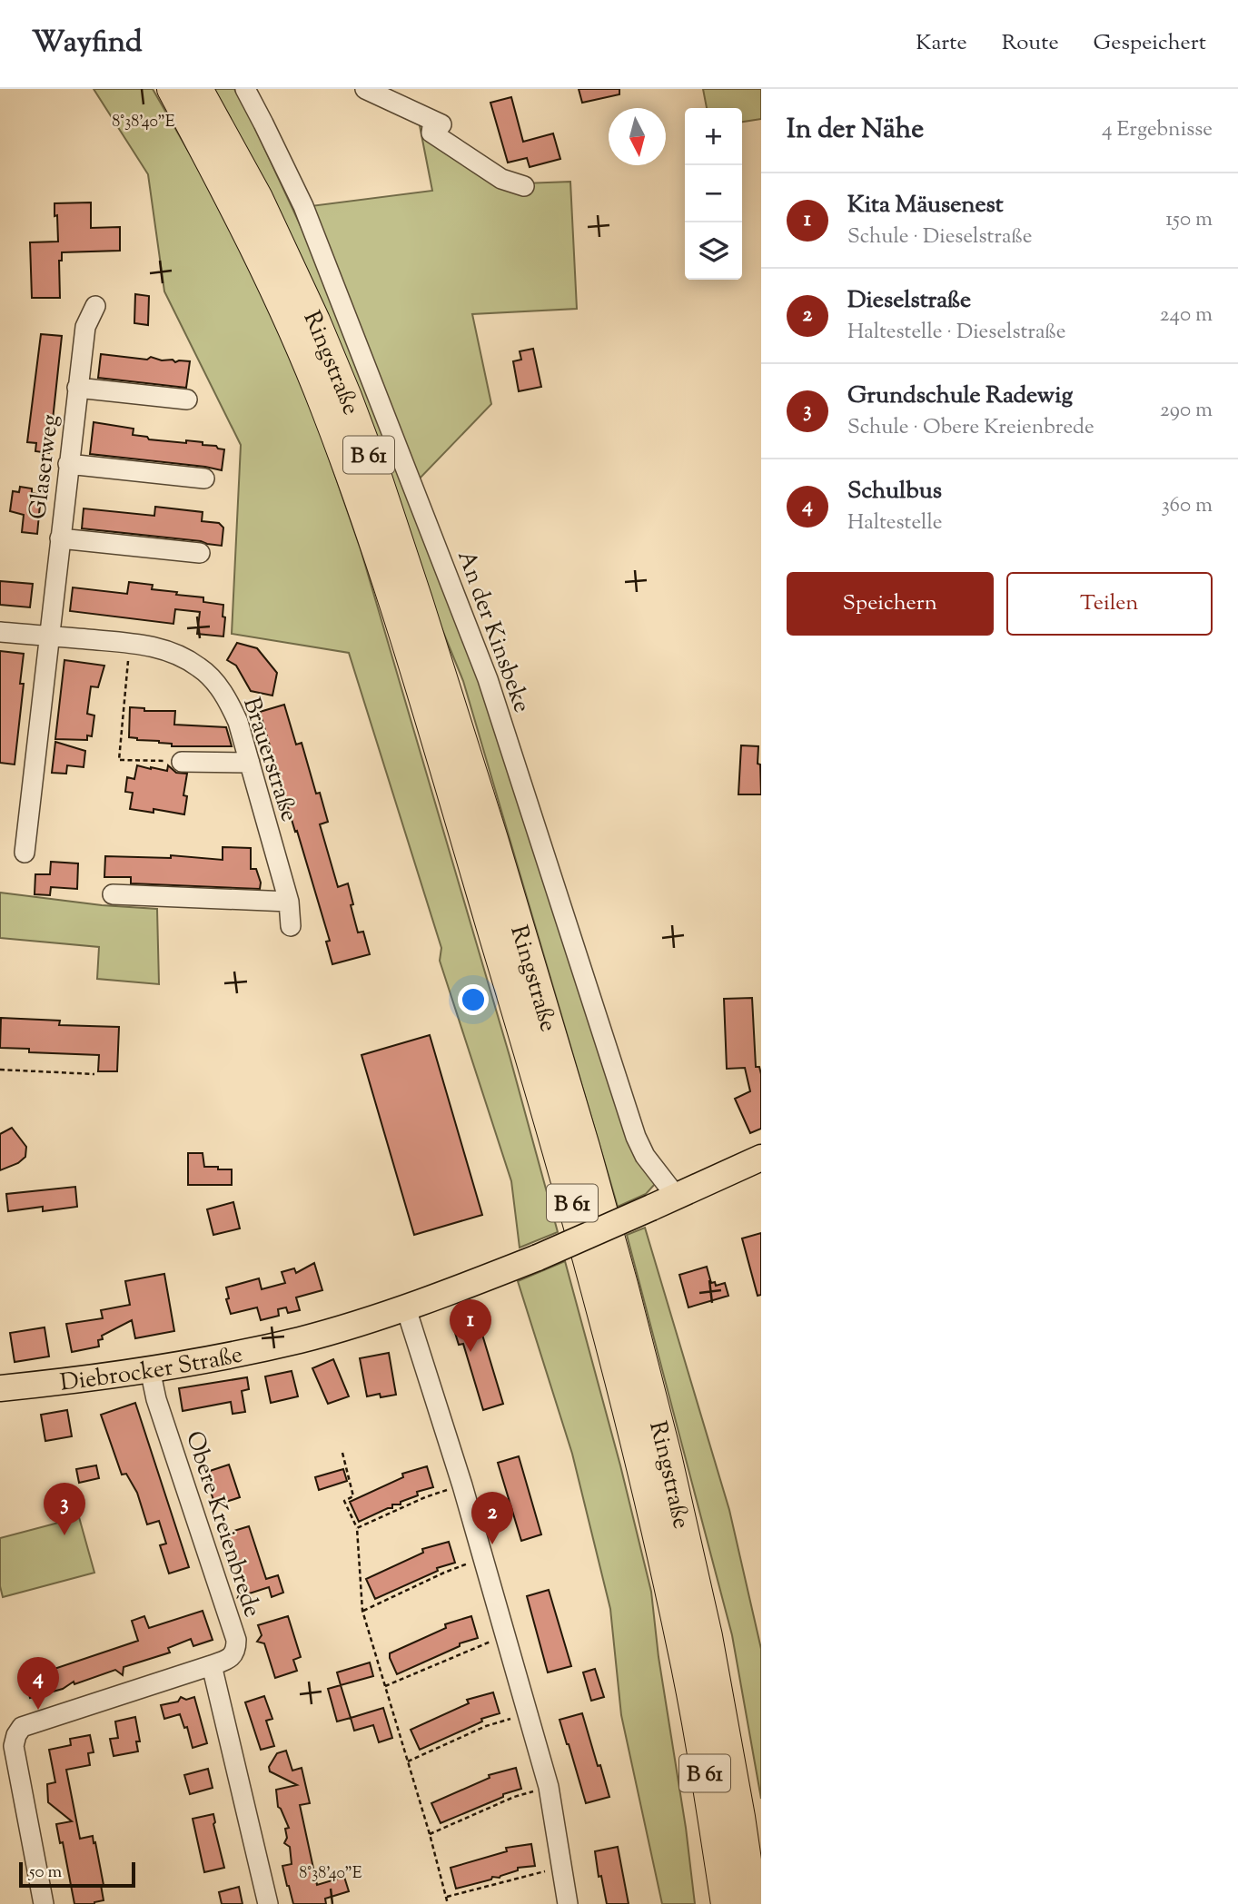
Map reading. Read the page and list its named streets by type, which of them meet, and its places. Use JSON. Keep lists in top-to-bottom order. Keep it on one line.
{"streets":{"highway":["Ringstraße","B 61"],"main road":["Diebrocker Straße"],"street":["Glaserweg","An der Kinsbeke","Brauerstraße","Obere Kreienbrede"]},"crossings":[["Glaserweg","Brauerstraße"],["An der Kinsbeke","Diebrocker Straße"],["Diebrocker Straße","Obere Kreienbrede"]],"scale_bar":"50 m","north":"bottom","page":{"header":"Wayfind","nav":["Karte","Route","Gespeichert"],"heading":["In der Nähe","4 Ergebnisse"],"map_buttons":["+","−"],"list":[{"mark":"1","name":"Kita Mäusenest","note":"Schule · Dieselstraße","value":"150 m"},{"mark":"2","name":"Dieselstraße","note":"Haltestelle · Dieselstraße","value":"240 m"},{"mark":"3","name":"Grundschule Radewig","note":"Schule · Obere Kreienbrede","value":"290 m"},{"mark":"4","name":"Schulbus","note":"Haltestelle","value":"360 m"}],"buttons":["Speichern","Teilen"],"pins":["1","3","2","4"],"scale":"50 m"},"coordinates":["8°38'40\"E"]}
